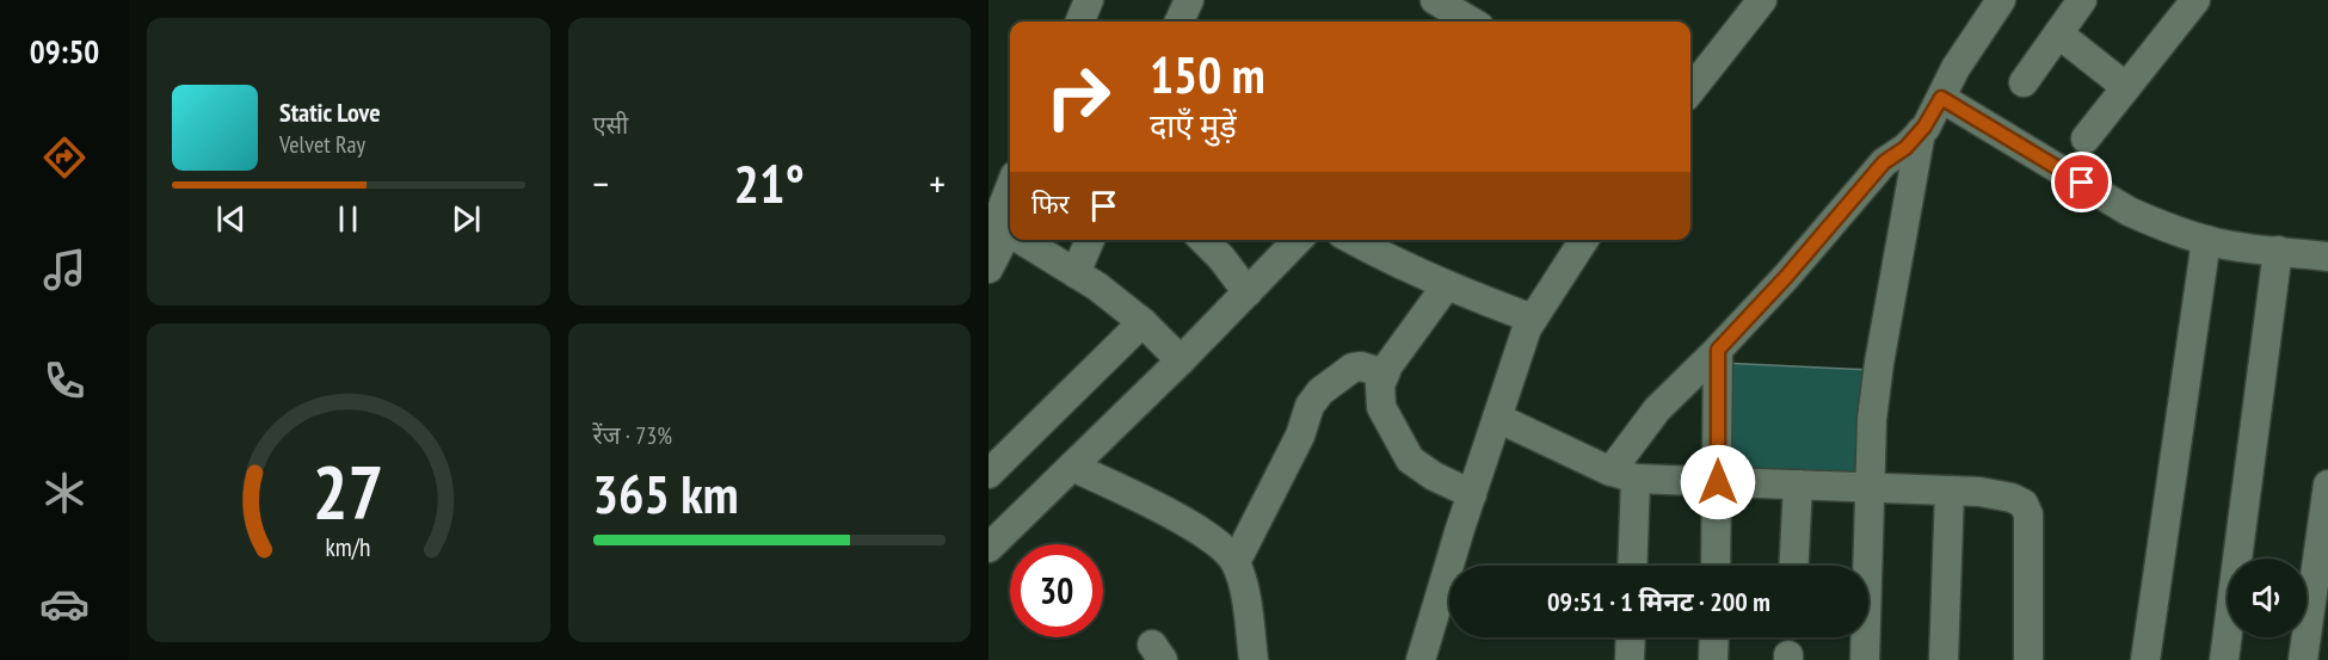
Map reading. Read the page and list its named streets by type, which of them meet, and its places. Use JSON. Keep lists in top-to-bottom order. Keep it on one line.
{"page":{"tabs":"09:50","tile":["एसी",["रेंज · 73%","365 km"]],"turn":["150 m","दाएँ मुड़ें"],"song":["Static Love","Velvet Ray"],"heat":["−","21°","+"],"then":"फिर","limit":"30","trip":"09:51 · 1 मिनट · 200 m","gauge":["27","km/h"]}}
